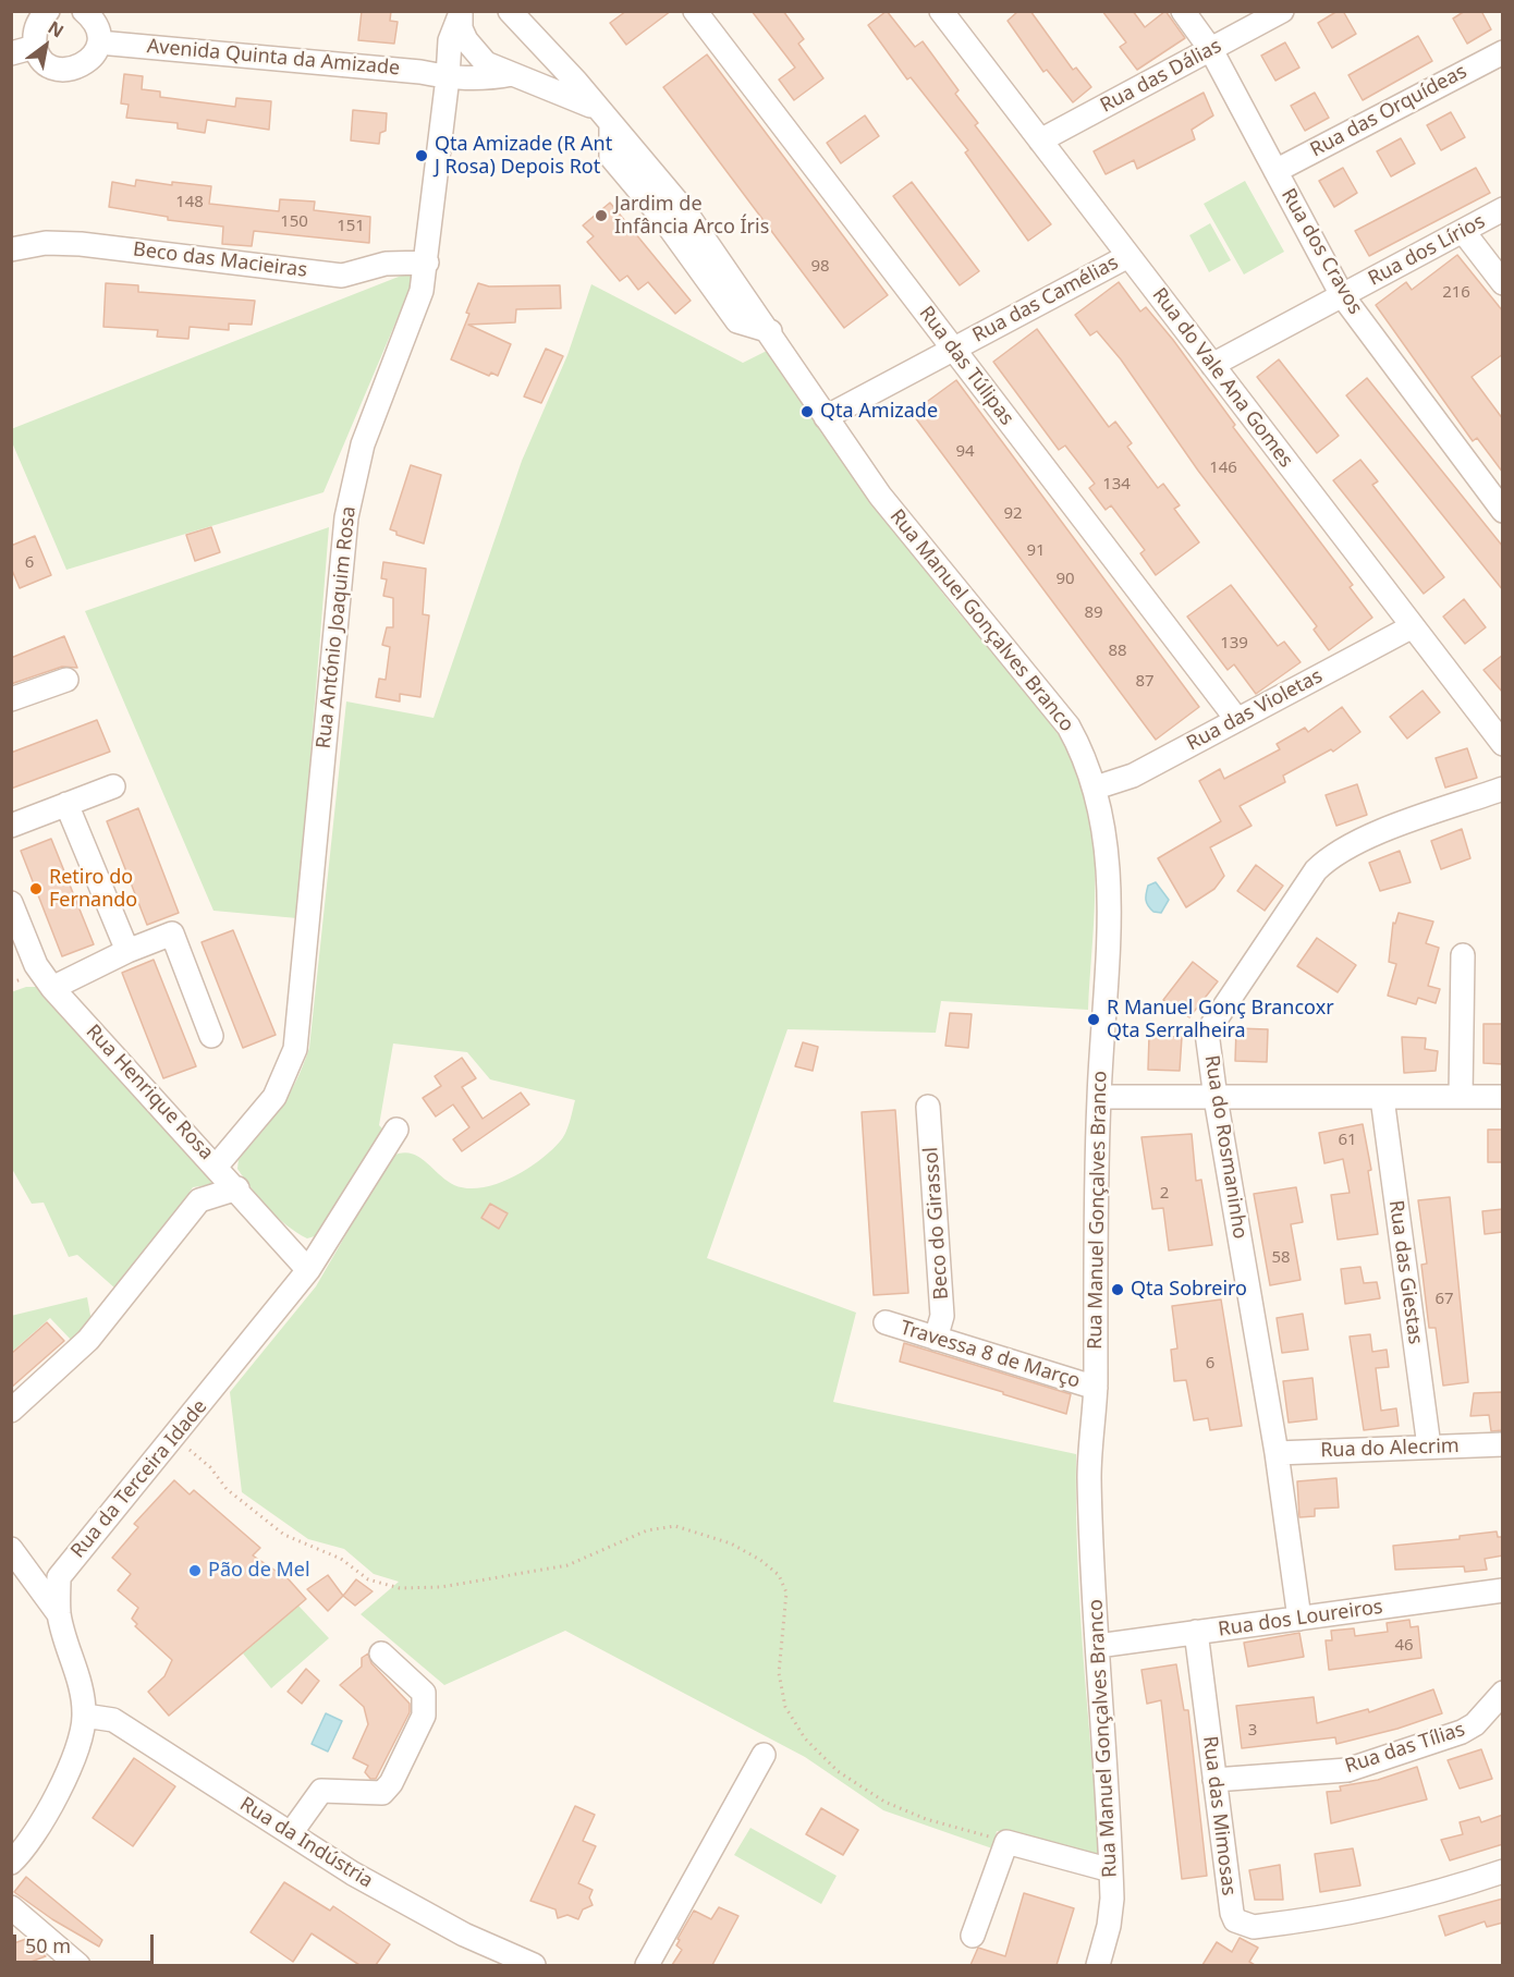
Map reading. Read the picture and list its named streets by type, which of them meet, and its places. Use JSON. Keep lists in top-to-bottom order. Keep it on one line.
{"streets":{"street":["Avenida Quinta da Amizade","Rua das Dálias","Rua das Orquídeas","Rua dos Lírios","Rua dos Cravos","Beco das Macieiras","Rua das Camélias","Rua das Túlipas","Rua do Vale Ana Gomes","Rua Manuel Gonçalves Branco","Rua António Joaquim Rosa","Rua das Violetas","Rua Henrique Rosa","Rua do Rosmaninho","Beco do Girassol","Rua das Giestas","Travessa 8 de Março","Rua do Alecrim","Rua da Terceira Idade","Rua dos Loureiros","Rua das Tílias","Rua das Mimosas","Rua da Indústria"]},"crossings":[["Avenida Quinta da Amizade","Rua António Joaquim Rosa"],["Rua das Dálias","Rua dos Cravos"],["Rua das Dálias","Rua do Vale Ana Gomes"],["Rua das Orquídeas","Rua dos Cravos"],["Rua dos Lírios","Rua dos Cravos"],["Rua dos Lírios","Rua do Vale Ana Gomes"],["Beco das Macieiras","Rua António Joaquim Rosa"],["Rua das Camélias","Rua das Túlipas"],["Rua das Camélias","Rua do Vale Ana Gomes"],["Rua das Camélias","Rua Manuel Gonçalves Branco"],["Rua das Túlipas","Rua das Violetas"],["Rua do Vale Ana Gomes","Rua das Violetas"],["Rua Manuel Gonçalves Branco","Rua António Joaquim Rosa"],["Rua Manuel Gonçalves Branco","Rua das Violetas"],["Rua Manuel Gonçalves Branco","Travessa 8 de Março"],["Rua Manuel Gonçalves Branco","Rua dos Loureiros"],["Rua António Joaquim Rosa","Rua Henrique Rosa"],["Rua Henrique Rosa","Rua da Terceira Idade"],["Rua do Rosmaninho","Rua do Alecrim"],["Rua do Rosmaninho","Rua dos Loureiros"],["Beco do Girassol","Travessa 8 de Março"],["Rua das Giestas","Rua do Alecrim"],["Rua da Terceira Idade","Rua da Indústria"],["Rua dos Loureiros","Rua das Mimosas"],["Rua das Tílias","Rua das Mimosas"]],"places":["Qta Amizade (R Ant J Rosa) Depois Rot","Jardim de Infância Arco Íris","Qta Amizade","Retiro do Fernando","R Manuel Gonç Brancoxr Qta Serralheira","Qta Sobreiro","Pão de Mel"],"house_numbers":["148","150","151","98","216","94","146","134","92","91","6","90","89","139","88","87","61","2","58","67","6","46","3"],"scale_bar":"50 m","north":"top right"}
